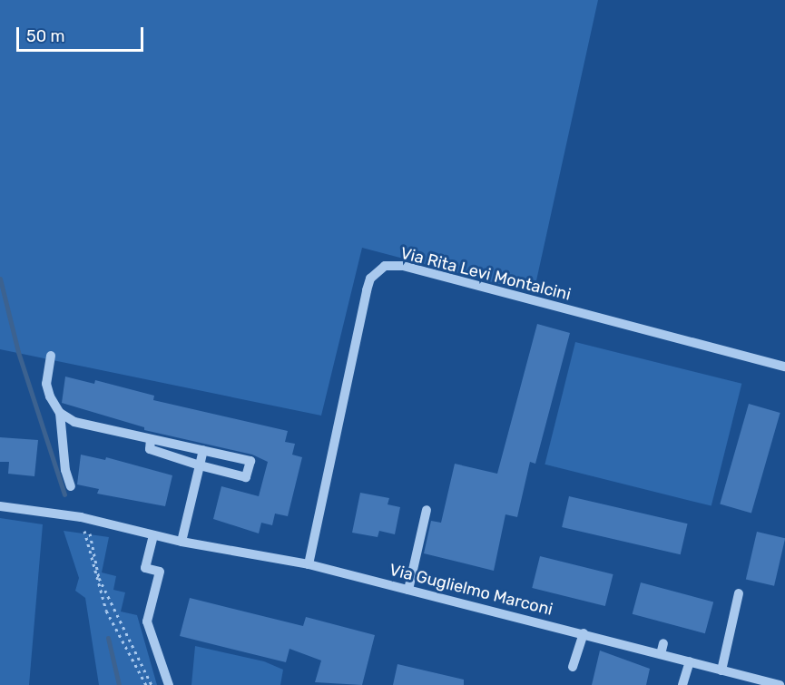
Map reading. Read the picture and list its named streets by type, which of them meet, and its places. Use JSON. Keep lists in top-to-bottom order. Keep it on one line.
{"streets":{"street":["Via Rita Levi Montalcini","Via Guglielmo Marconi"]},"crossings":[["Via Rita Levi Montalcini","Via Guglielmo Marconi"]],"scale_bar":"50 m"}
